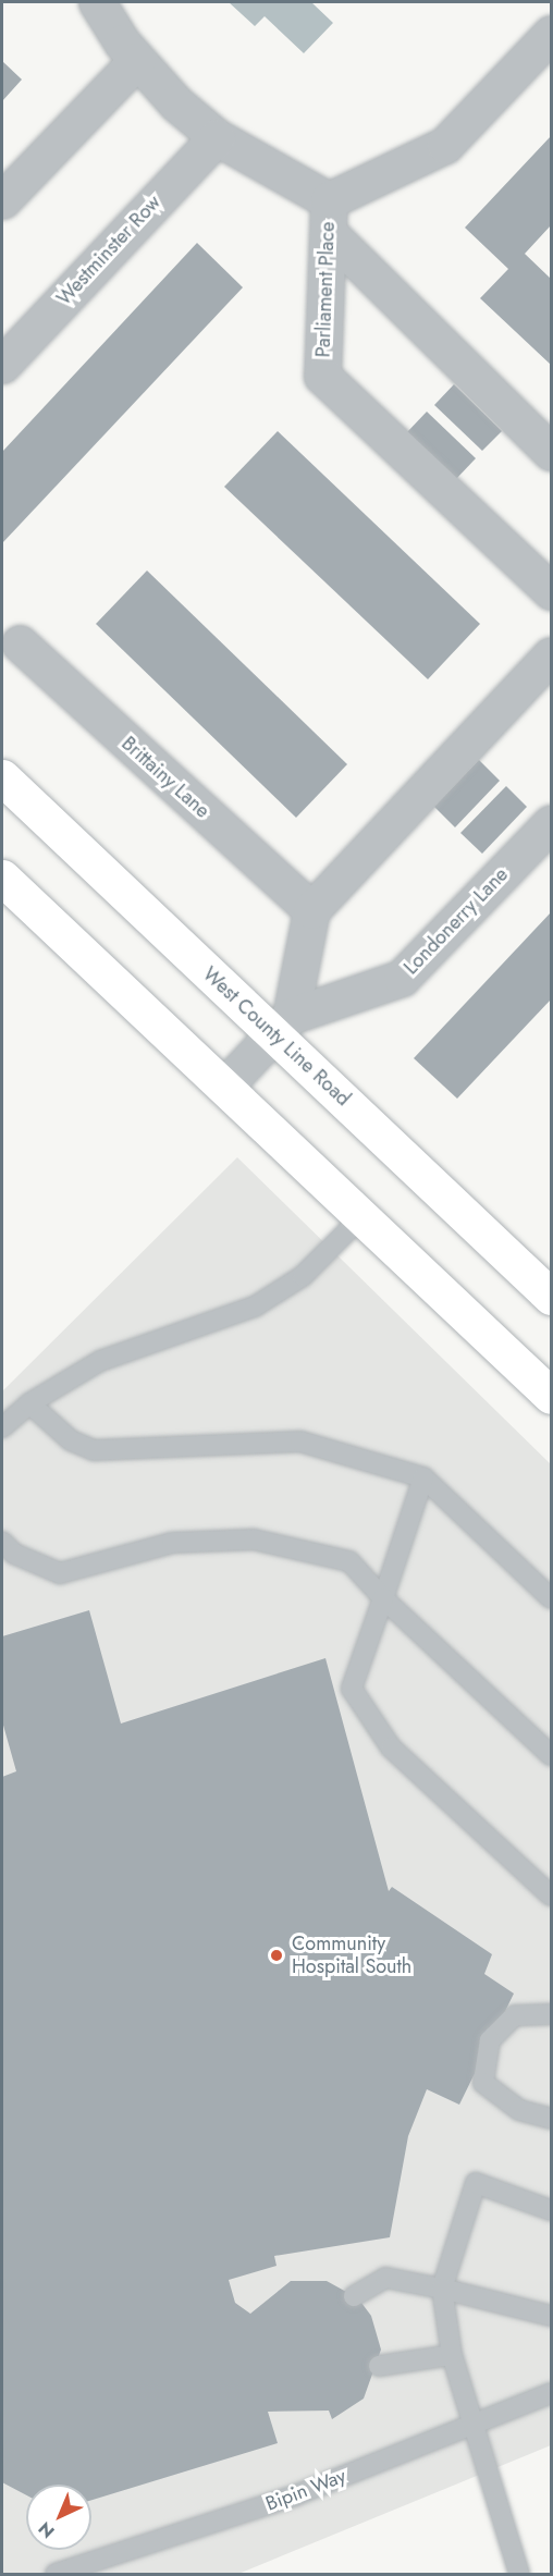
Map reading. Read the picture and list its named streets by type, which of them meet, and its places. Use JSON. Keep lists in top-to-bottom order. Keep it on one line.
{"streets":{"main road":["West County Line Road"],"street":["Westminster Row","Parliament Place","Brittainy Lane","Londonerry Lane"],"lane":["Bipin Way"]},"crossings":[["Westminster Row","Parliament Place"],["Londonerry Lane","West County Line Road"]],"places":["Community Hospital South"],"north":"bottom left"}
